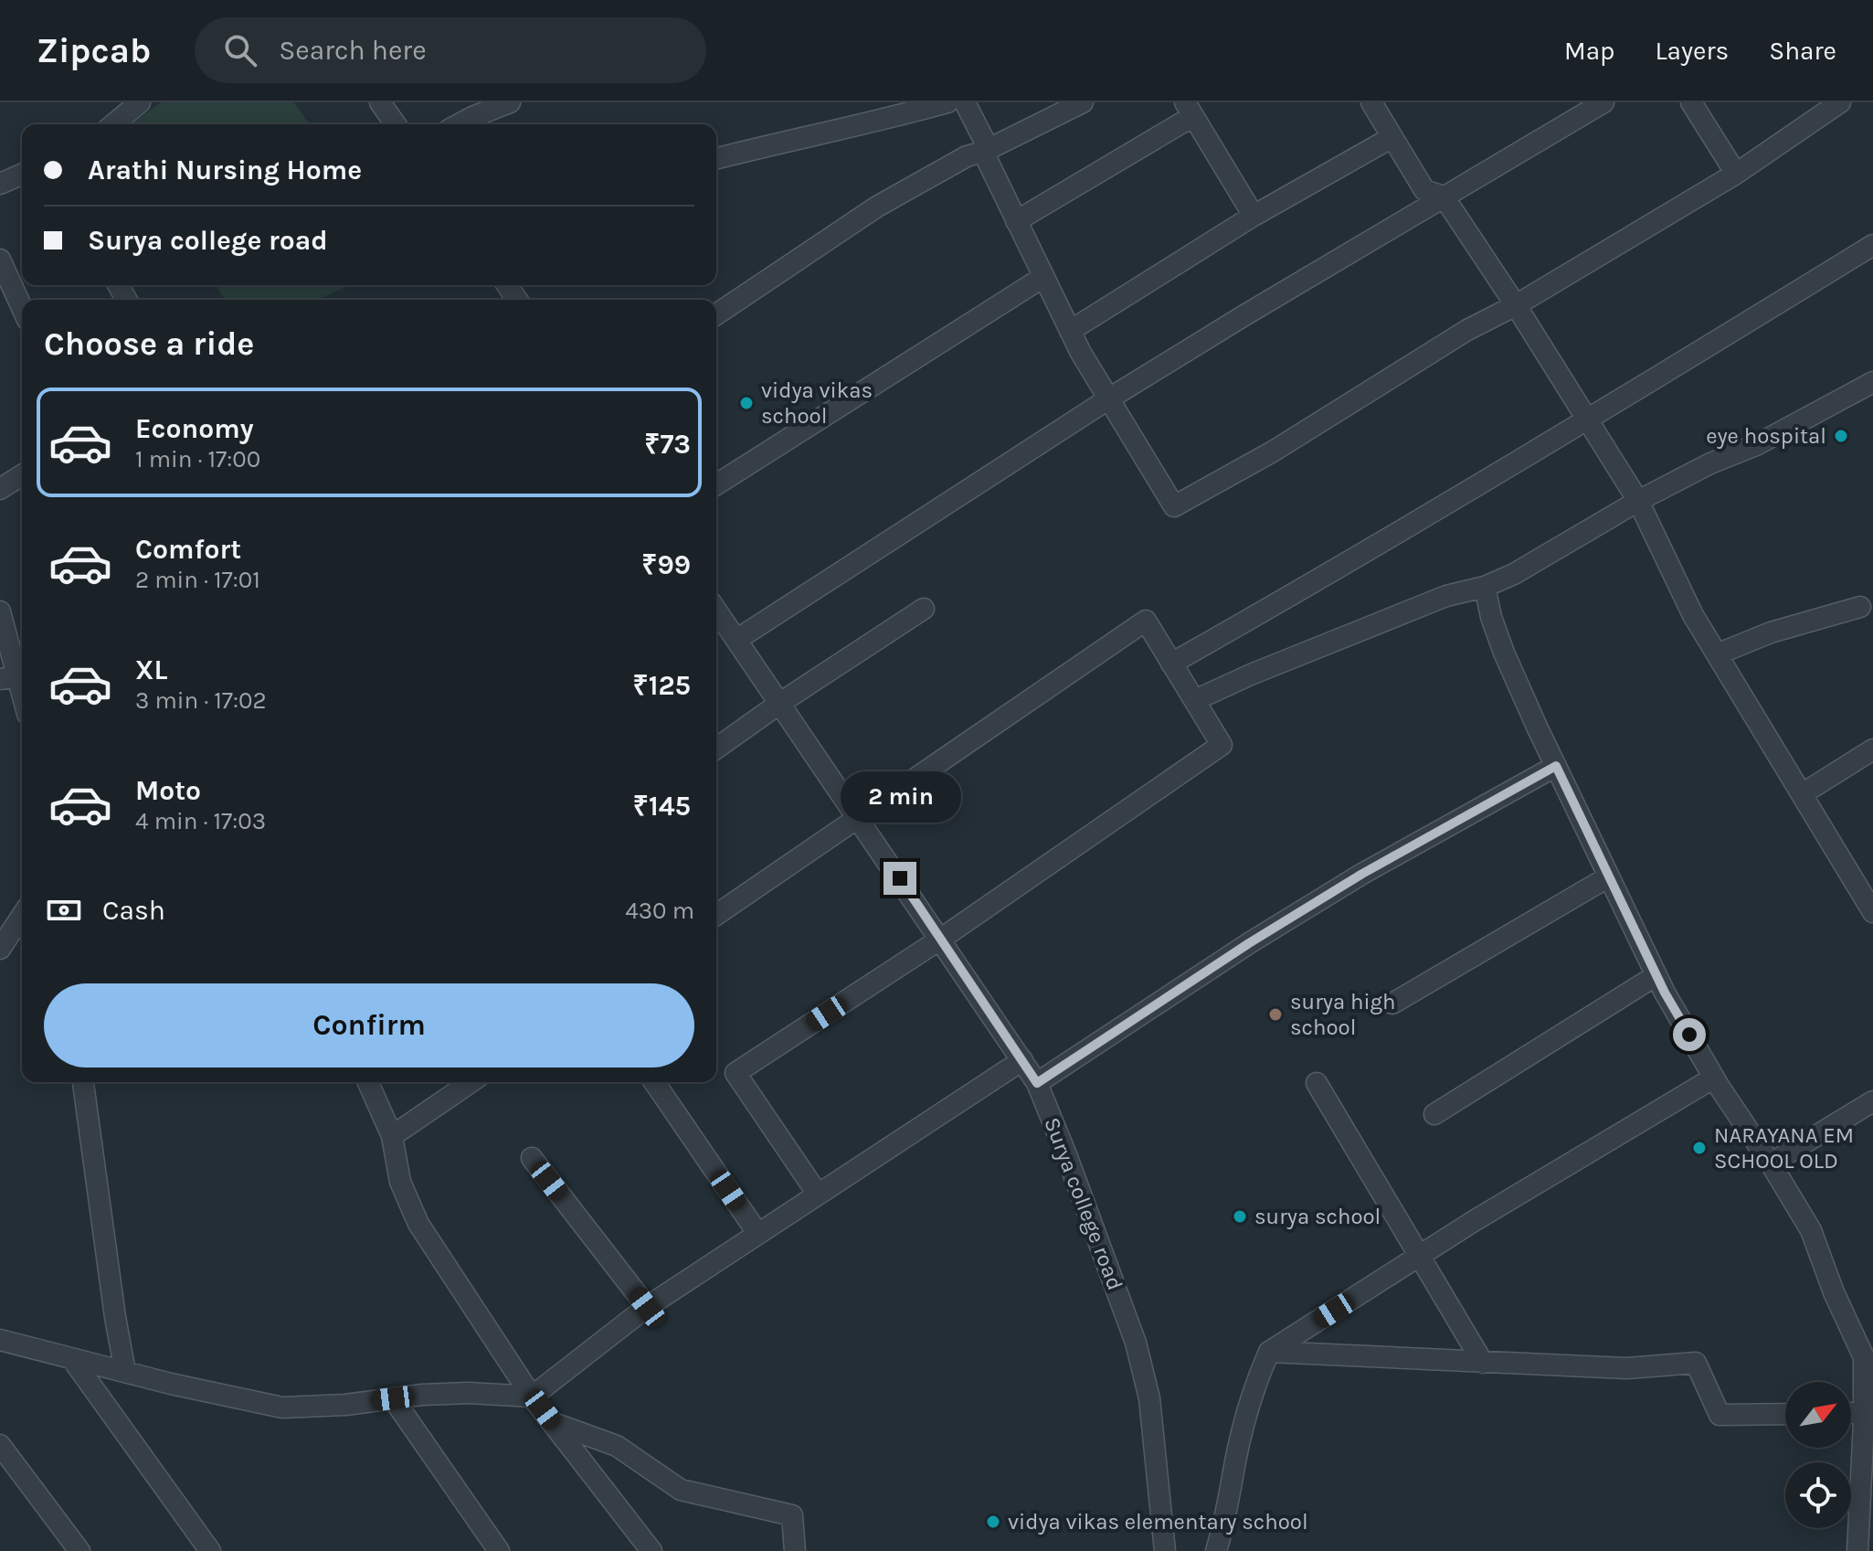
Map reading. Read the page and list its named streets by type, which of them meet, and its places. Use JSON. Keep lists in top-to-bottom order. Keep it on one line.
{"streets":{"street":["Surya college road"]},"places":["vidya vikas school","eye hospital","surya high school","NARAYANA EM SCHOOL OLD","surya school","vidya vikas elementary school"],"north":"top right","page":{"header":"Zipcab","search":"Search here","nav":["Map","Layers","Share"],"banner":["Arathi Nursing Home","Surya college road"],"heading":"Choose a ride","list":[{"name":"Economy","note":"1 min · 17:00","value":"₹73"},{"name":"Comfort","note":"2 min · 17:01","value":"₹99"},{"name":"XL","note":"3 min · 17:02","value":"₹125"},{"name":"Moto","note":"4 min · 17:03","value":"₹145"}],"bubble":"2 min","pay":["Cash","430 m"],"buttons":"Confirm"}}
